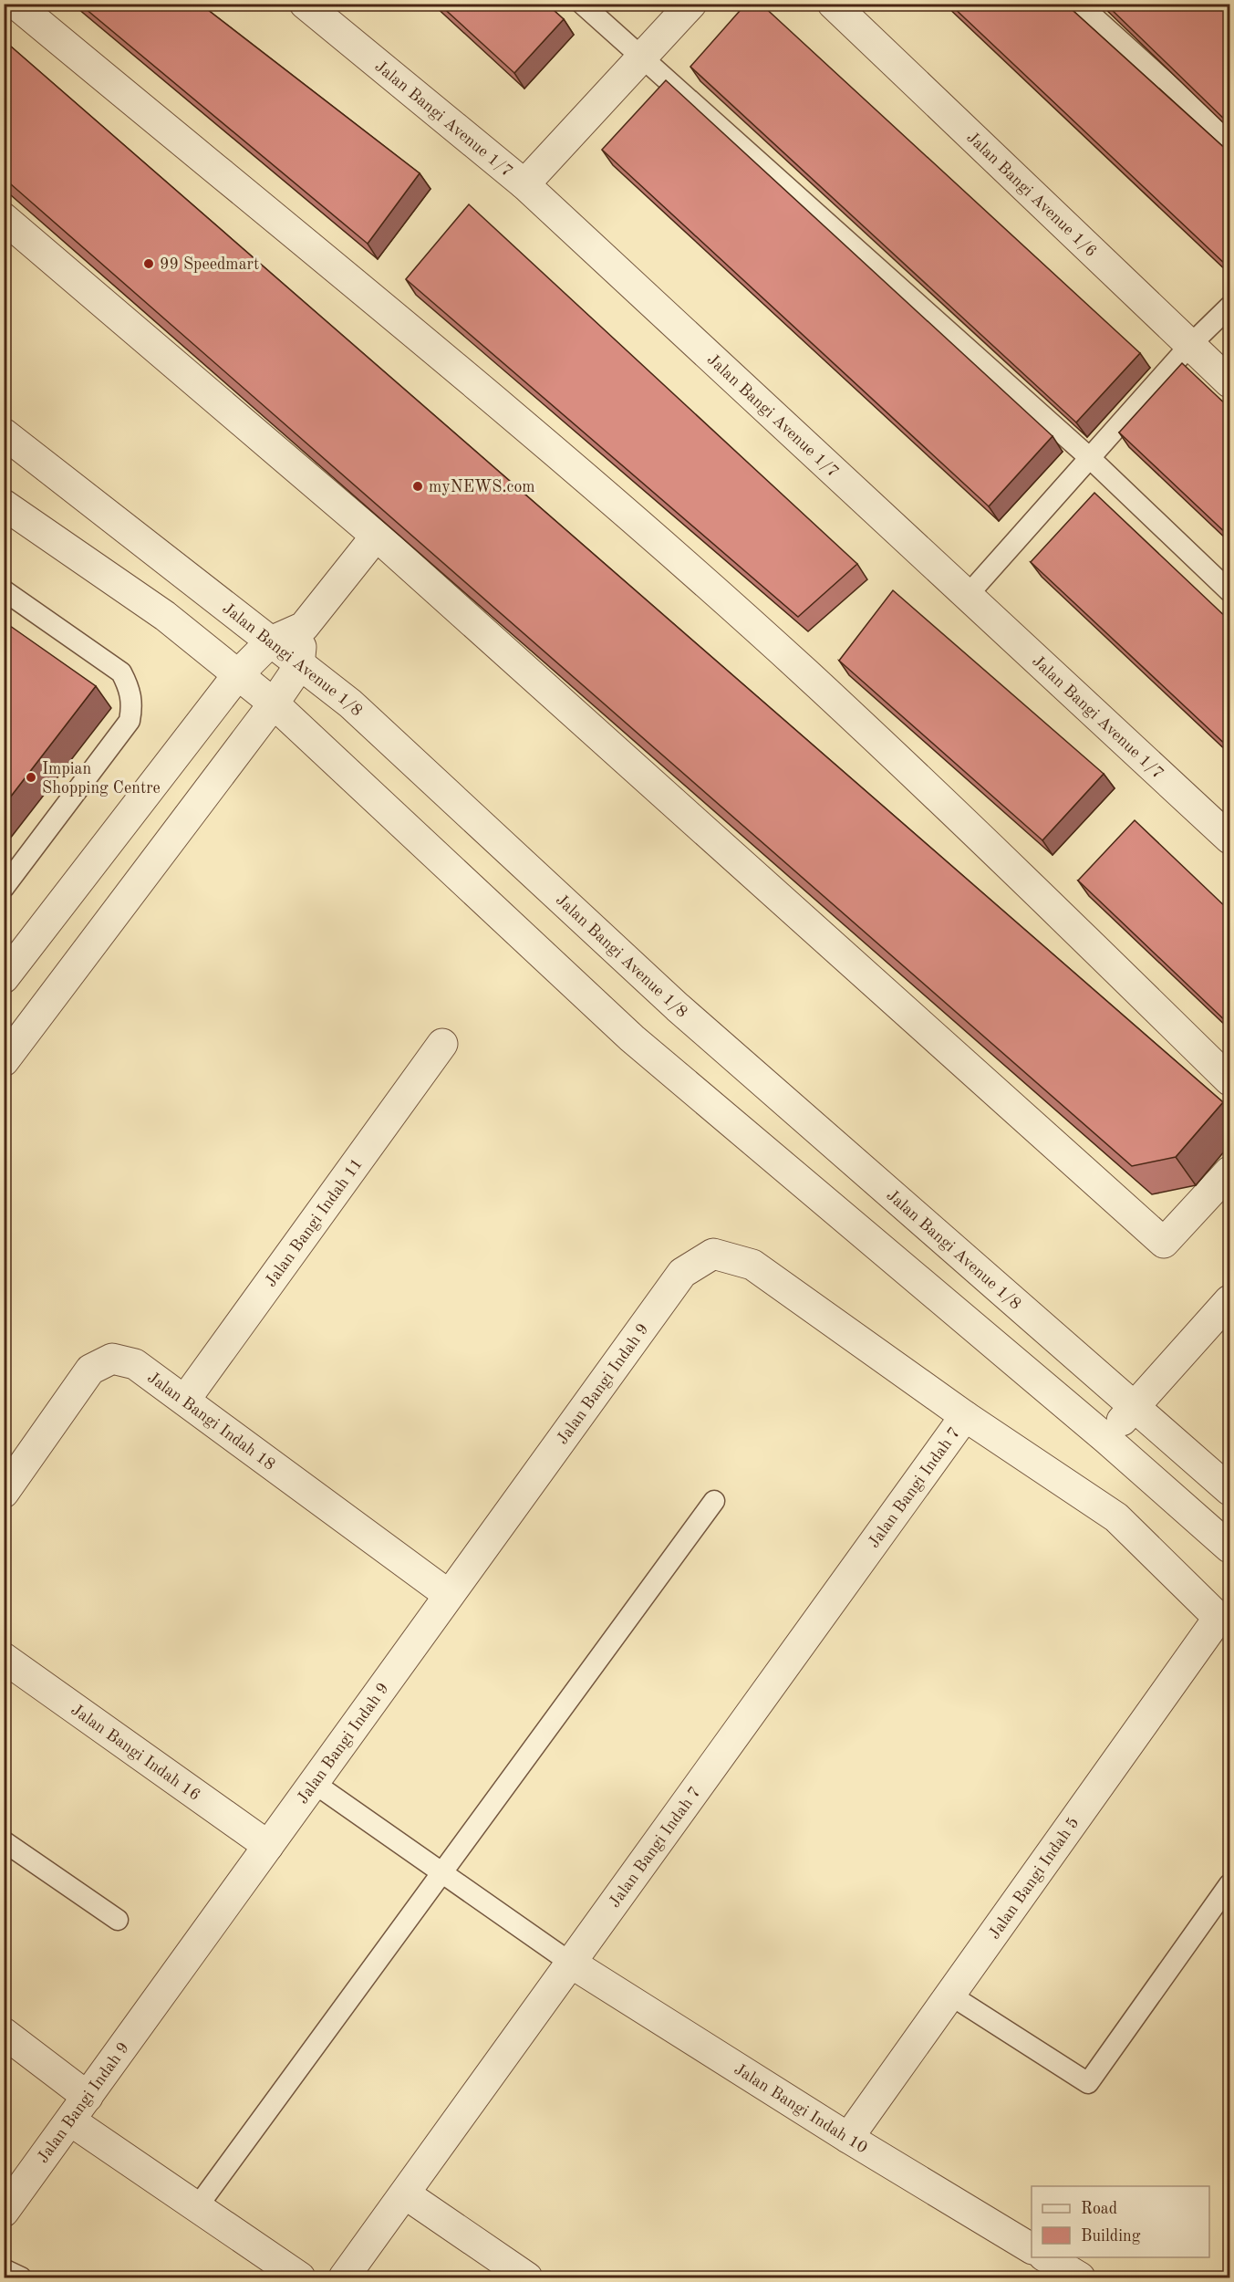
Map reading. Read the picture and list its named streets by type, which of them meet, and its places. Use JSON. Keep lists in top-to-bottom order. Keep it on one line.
{"streets":{"street":["Jalan Bangi Avenue 1/7","Jalan Bangi Avenue 1/6","Jalan Bangi Avenue 1/8","Jalan Bangi Indah 11","Jalan Bangi Indah 9","Jalan Bangi Indah 18","Jalan Bangi Indah 7","Jalan Bangi Indah 16","Jalan Bangi Indah 5","Jalan Bangi Indah 10"]},"crossings":[["Jalan Bangi Indah 11","Jalan Bangi Indah 18"],["Jalan Bangi Indah 9","Jalan Bangi Indah 18"],["Jalan Bangi Indah 9","Jalan Bangi Indah 7"],["Jalan Bangi Indah 9","Jalan Bangi Indah 16"],["Jalan Bangi Indah 7","Jalan Bangi Indah 10"],["Jalan Bangi Indah 5","Jalan Bangi Indah 10"]],"places":["99 Speedmart","myNEWS.com","Impian Shopping Centre"],"legend":["Road","Building"]}
